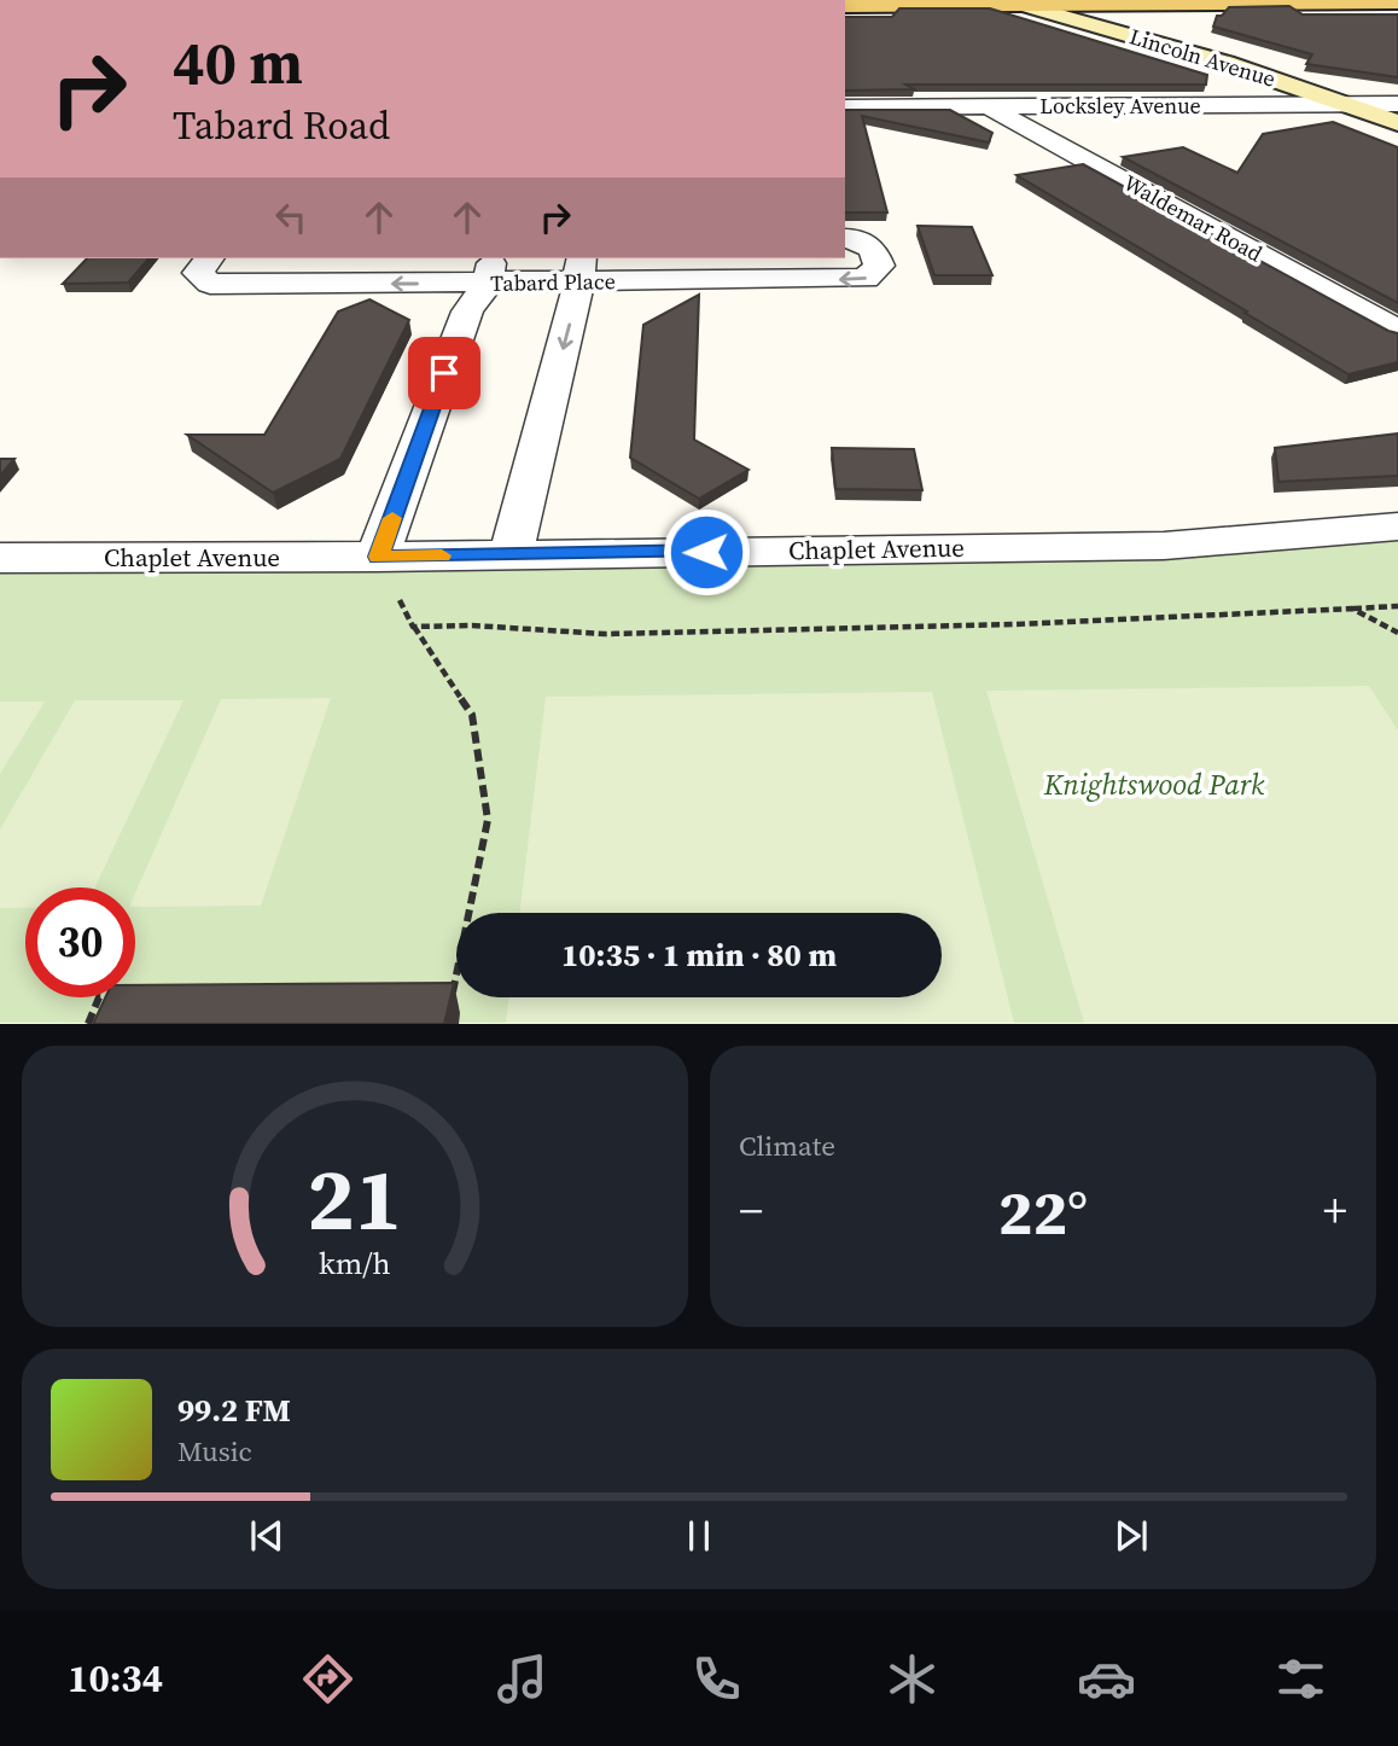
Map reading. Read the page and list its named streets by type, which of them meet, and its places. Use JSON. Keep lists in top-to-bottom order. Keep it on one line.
{"streets":{"street":["Lincoln Avenue","Locksley Avenue","Waldemar Road","Tabard Place","Chaplet Avenue"]},"crossings":[["Lincoln Avenue","Locksley Avenue"],["Locksley Avenue","Waldemar Road"]],"one_way":["Tabard Place"],"parks":["Knightswood Park"],"page":{"turn":["40 m","Tabard Road"],"limit":"30","trip":"10:35 · 1 min · 80 m","tile":"Climate","heat":["−","22°","+"],"song":["99.2 FM","Music"],"tabs":"10:34","gauge":["21","km/h"]}}
